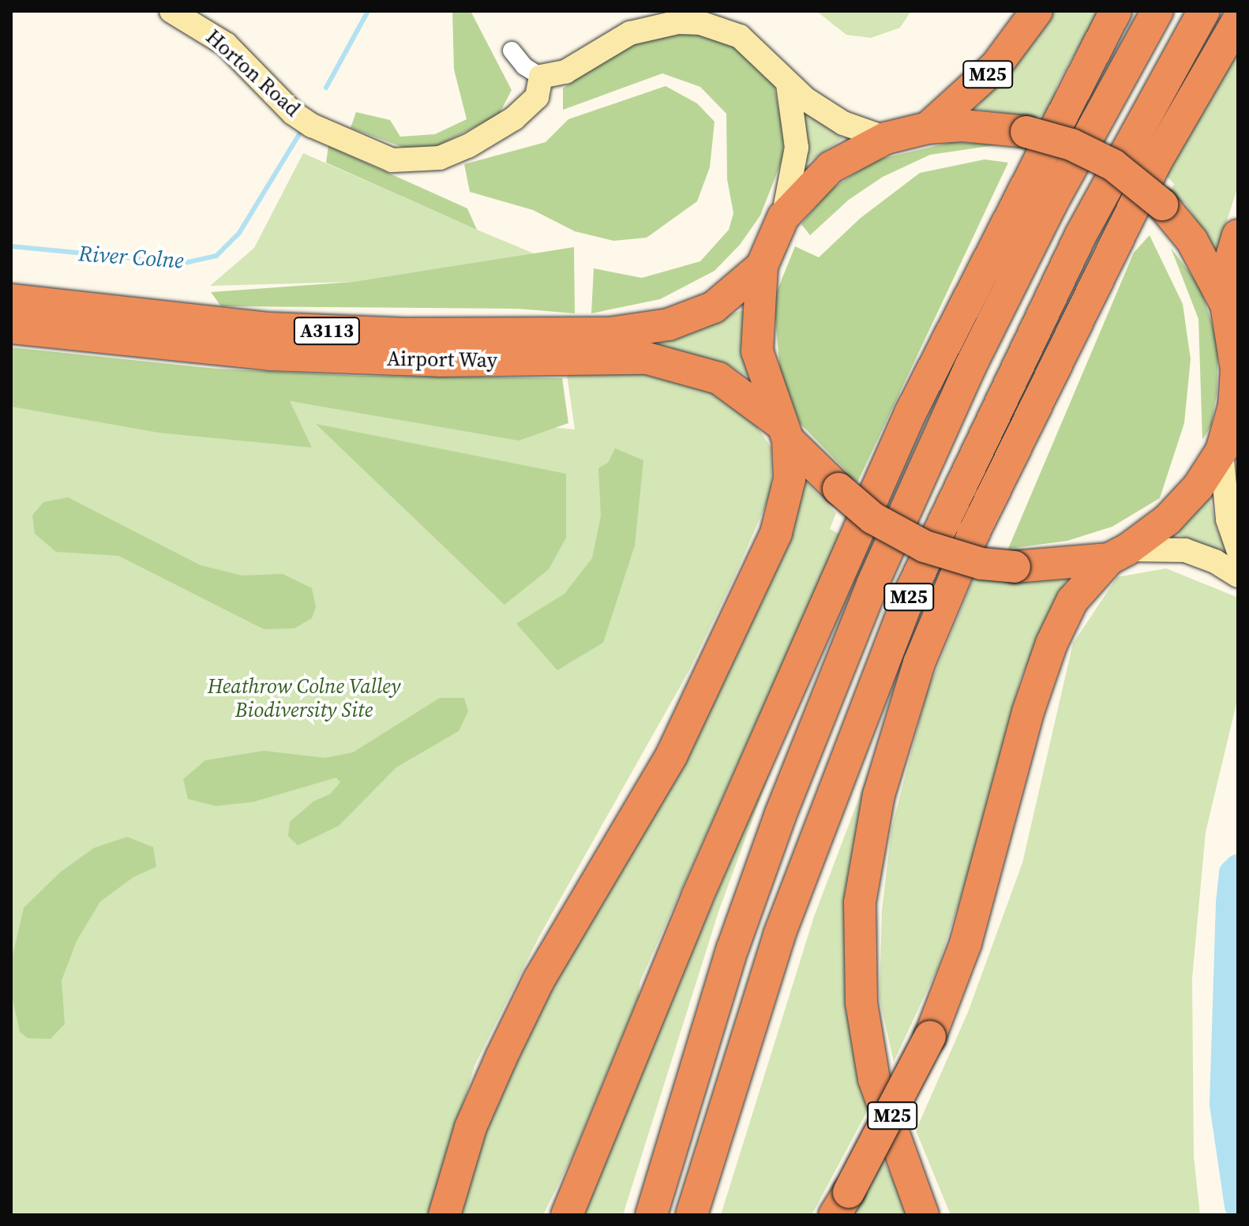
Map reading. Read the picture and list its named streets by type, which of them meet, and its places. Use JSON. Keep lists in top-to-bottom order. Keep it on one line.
{"streets":{"highway":["M25","A3113","Airport Way"],"street":["Horton Road"]},"crossings":[["M25","Airport Way"]],"water":["River Colne"],"parks":["Heathrow Colne Valley Biodiversity Site"]}
